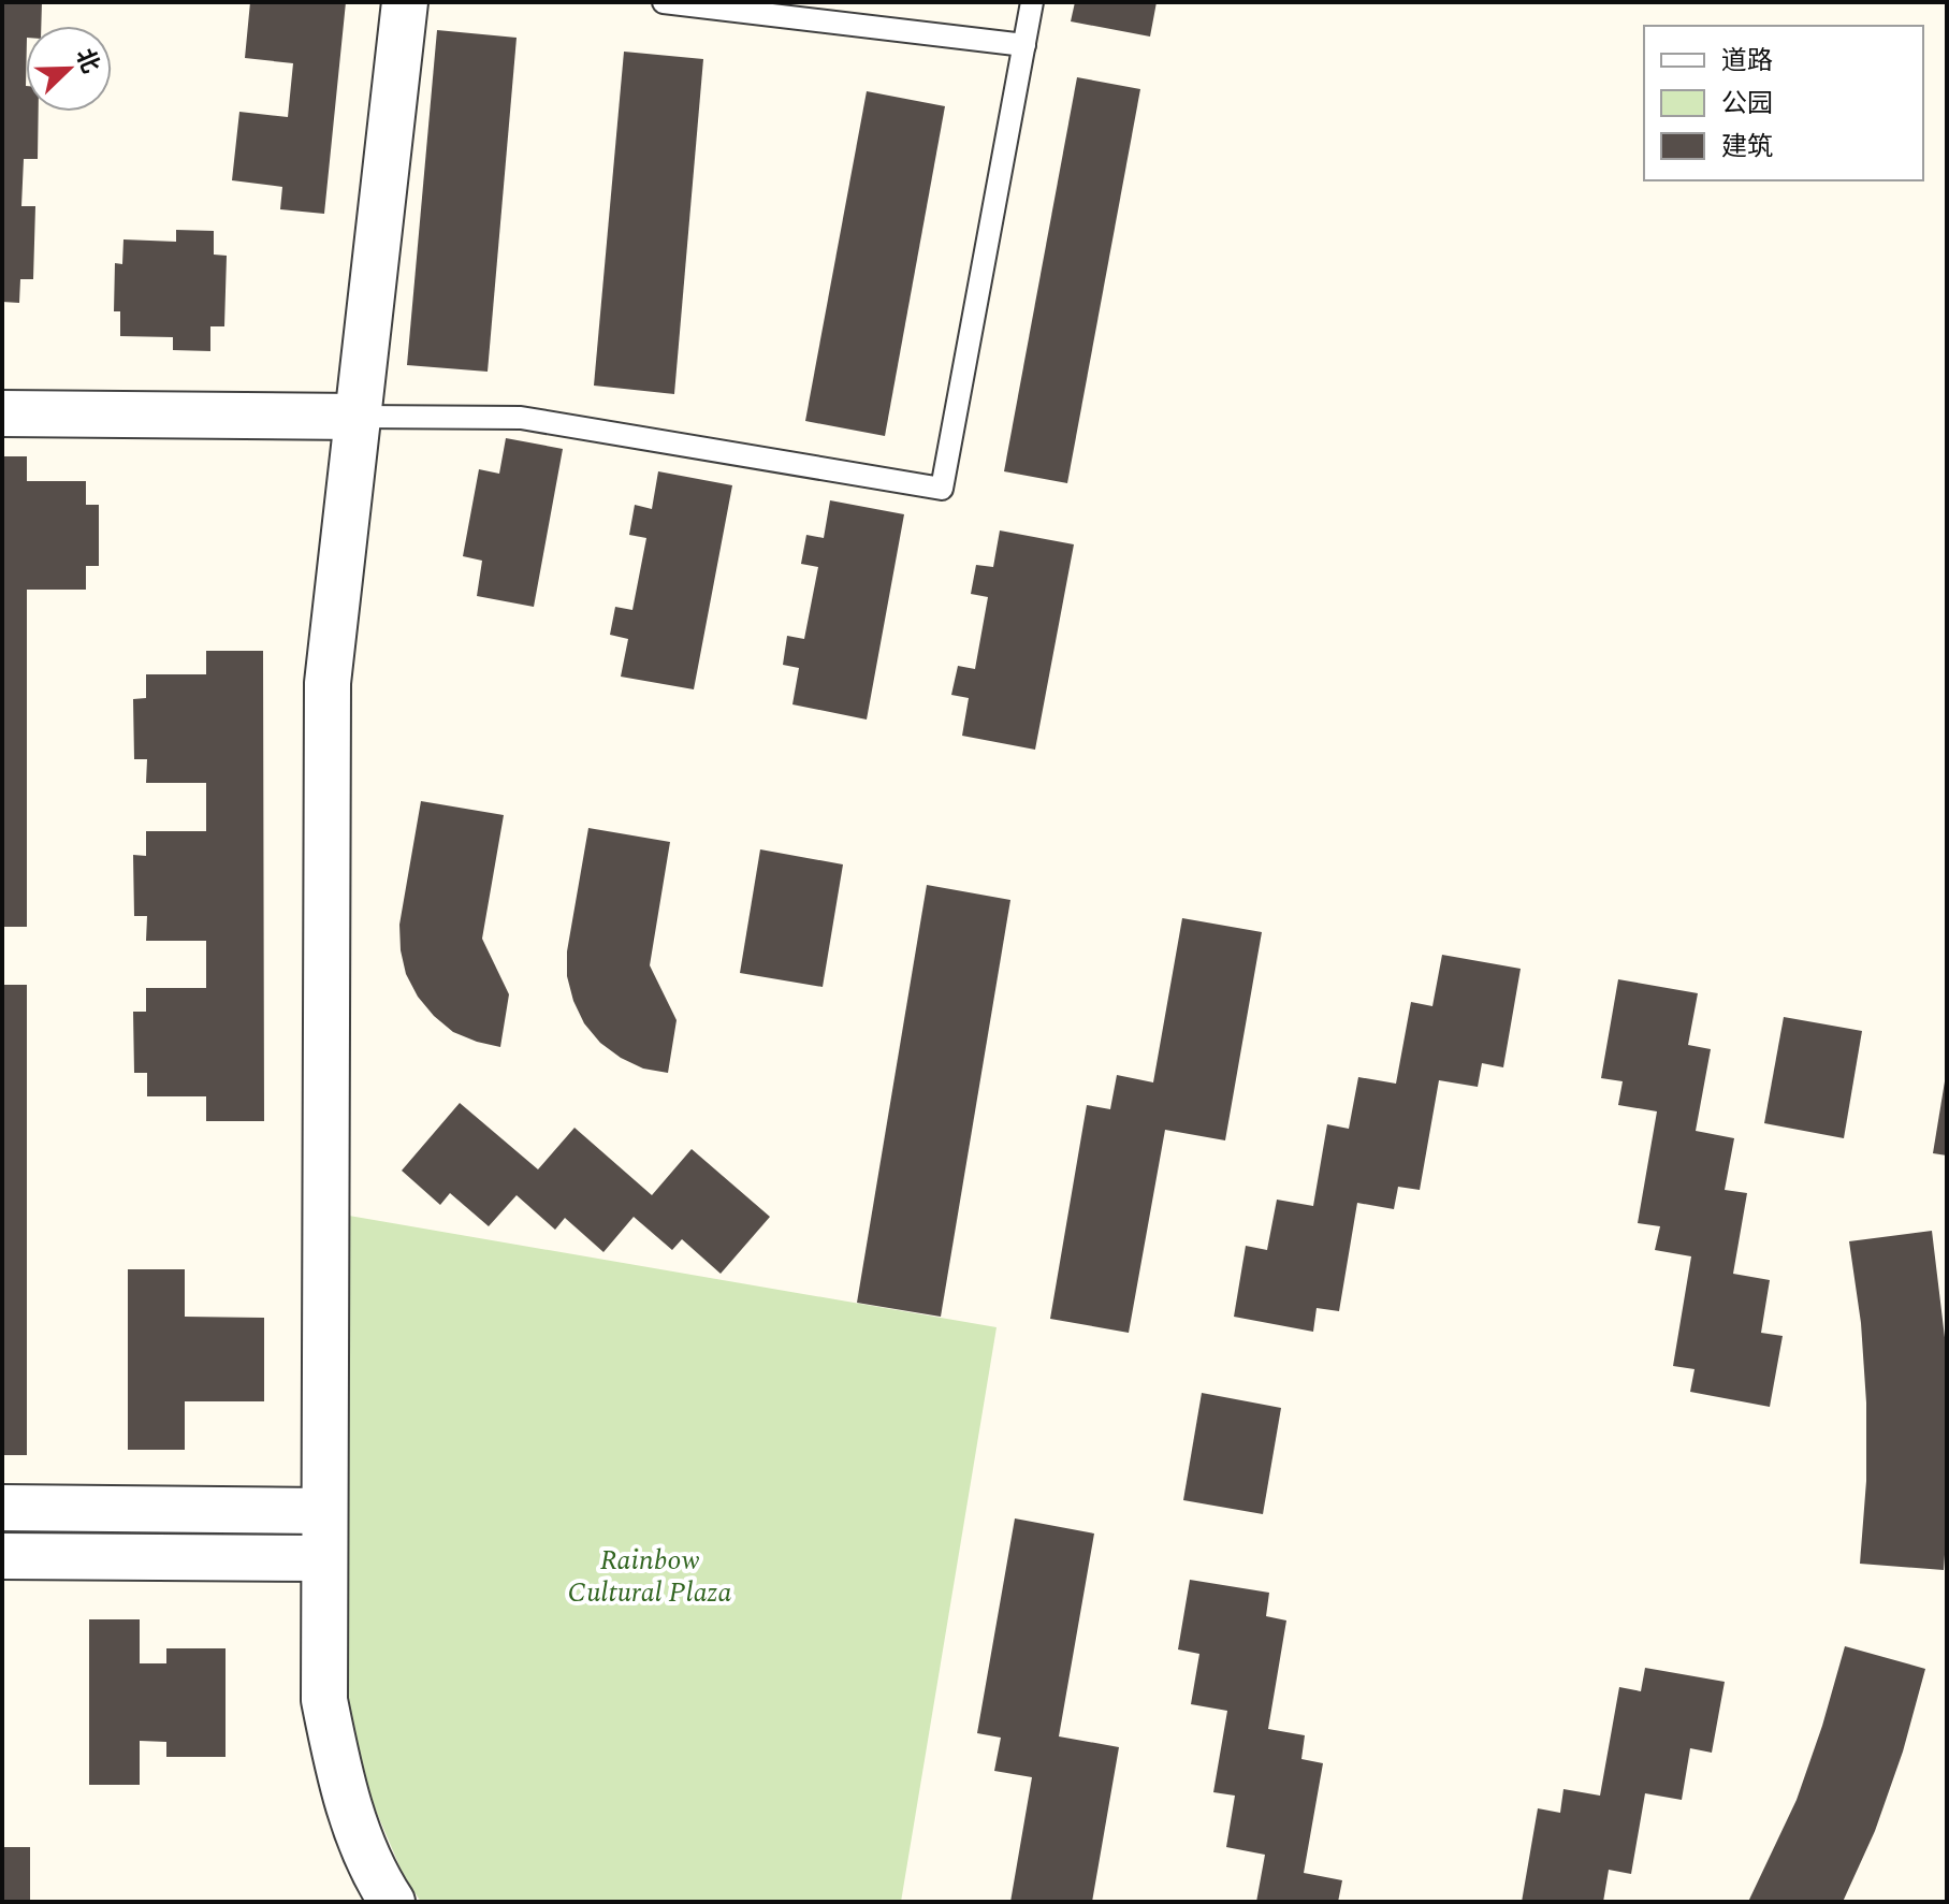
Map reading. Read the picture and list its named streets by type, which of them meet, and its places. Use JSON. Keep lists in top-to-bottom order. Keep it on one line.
{"parks":["Rainbow Cultural Plaza"],"legend":["道路","公园","建筑"],"north":"top right"}
